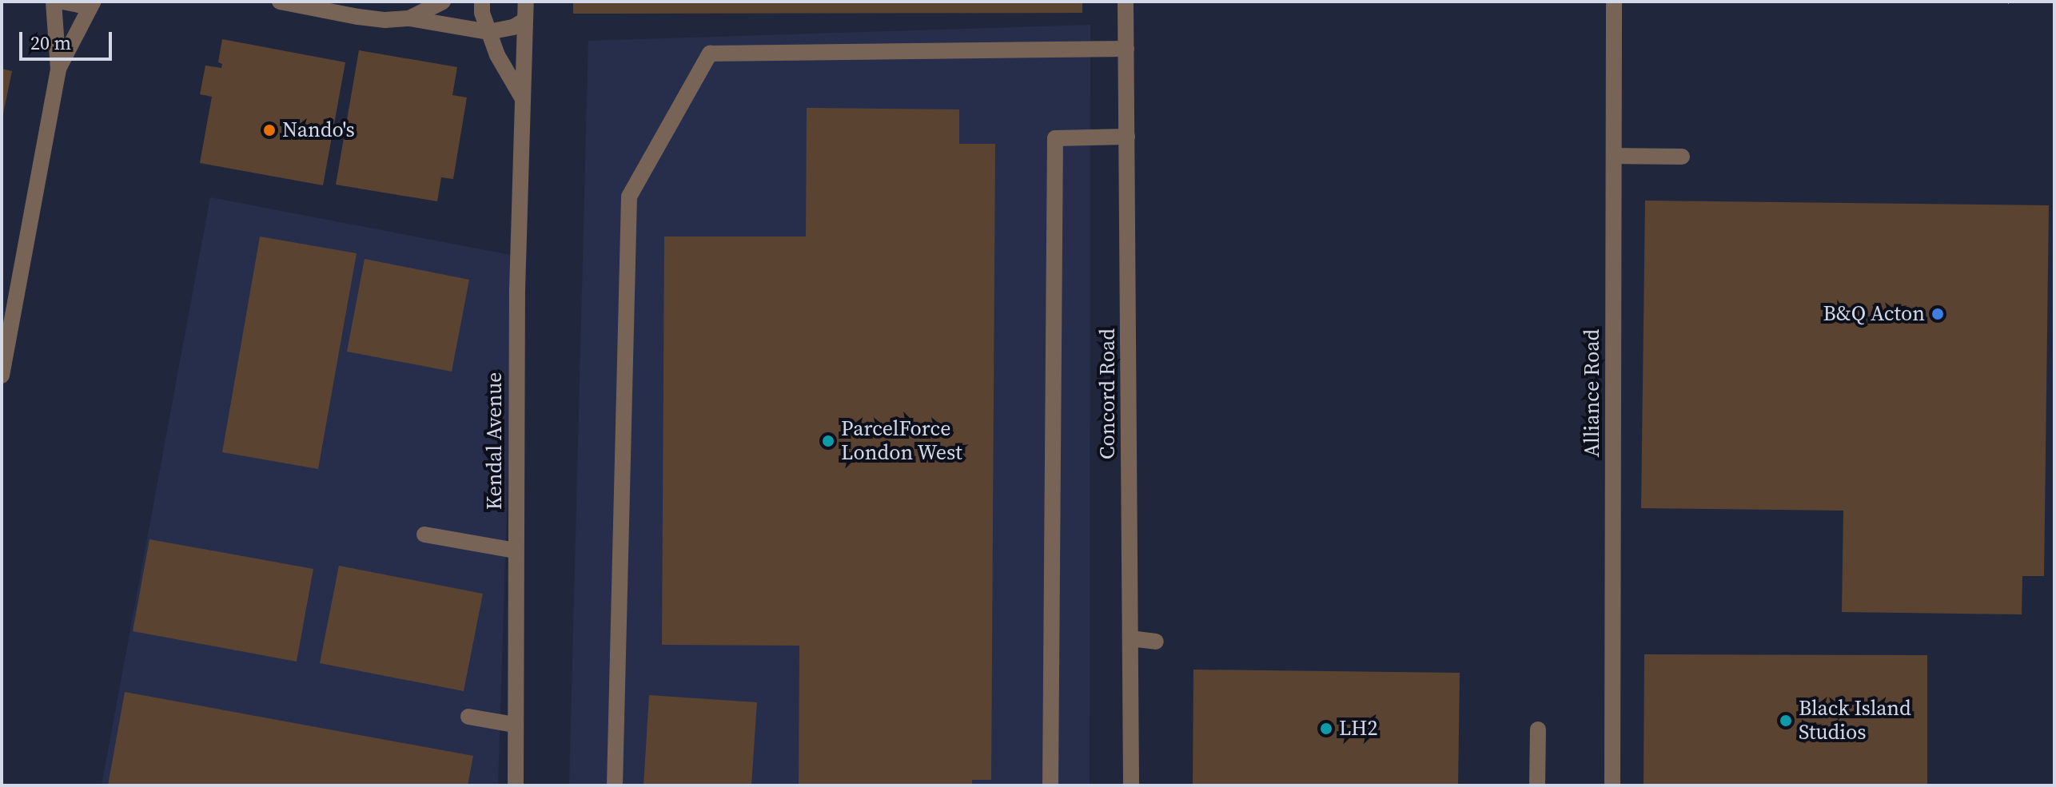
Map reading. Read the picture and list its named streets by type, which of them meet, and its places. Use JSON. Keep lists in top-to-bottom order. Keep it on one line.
{"streets":{"street":["Alliance Road","Concord Road","Kendal Avenue"]},"places":["Nando's","B&Q Acton","ParcelForce London West","Black Island Studios","LH2"],"scale_bar":"20 m"}
